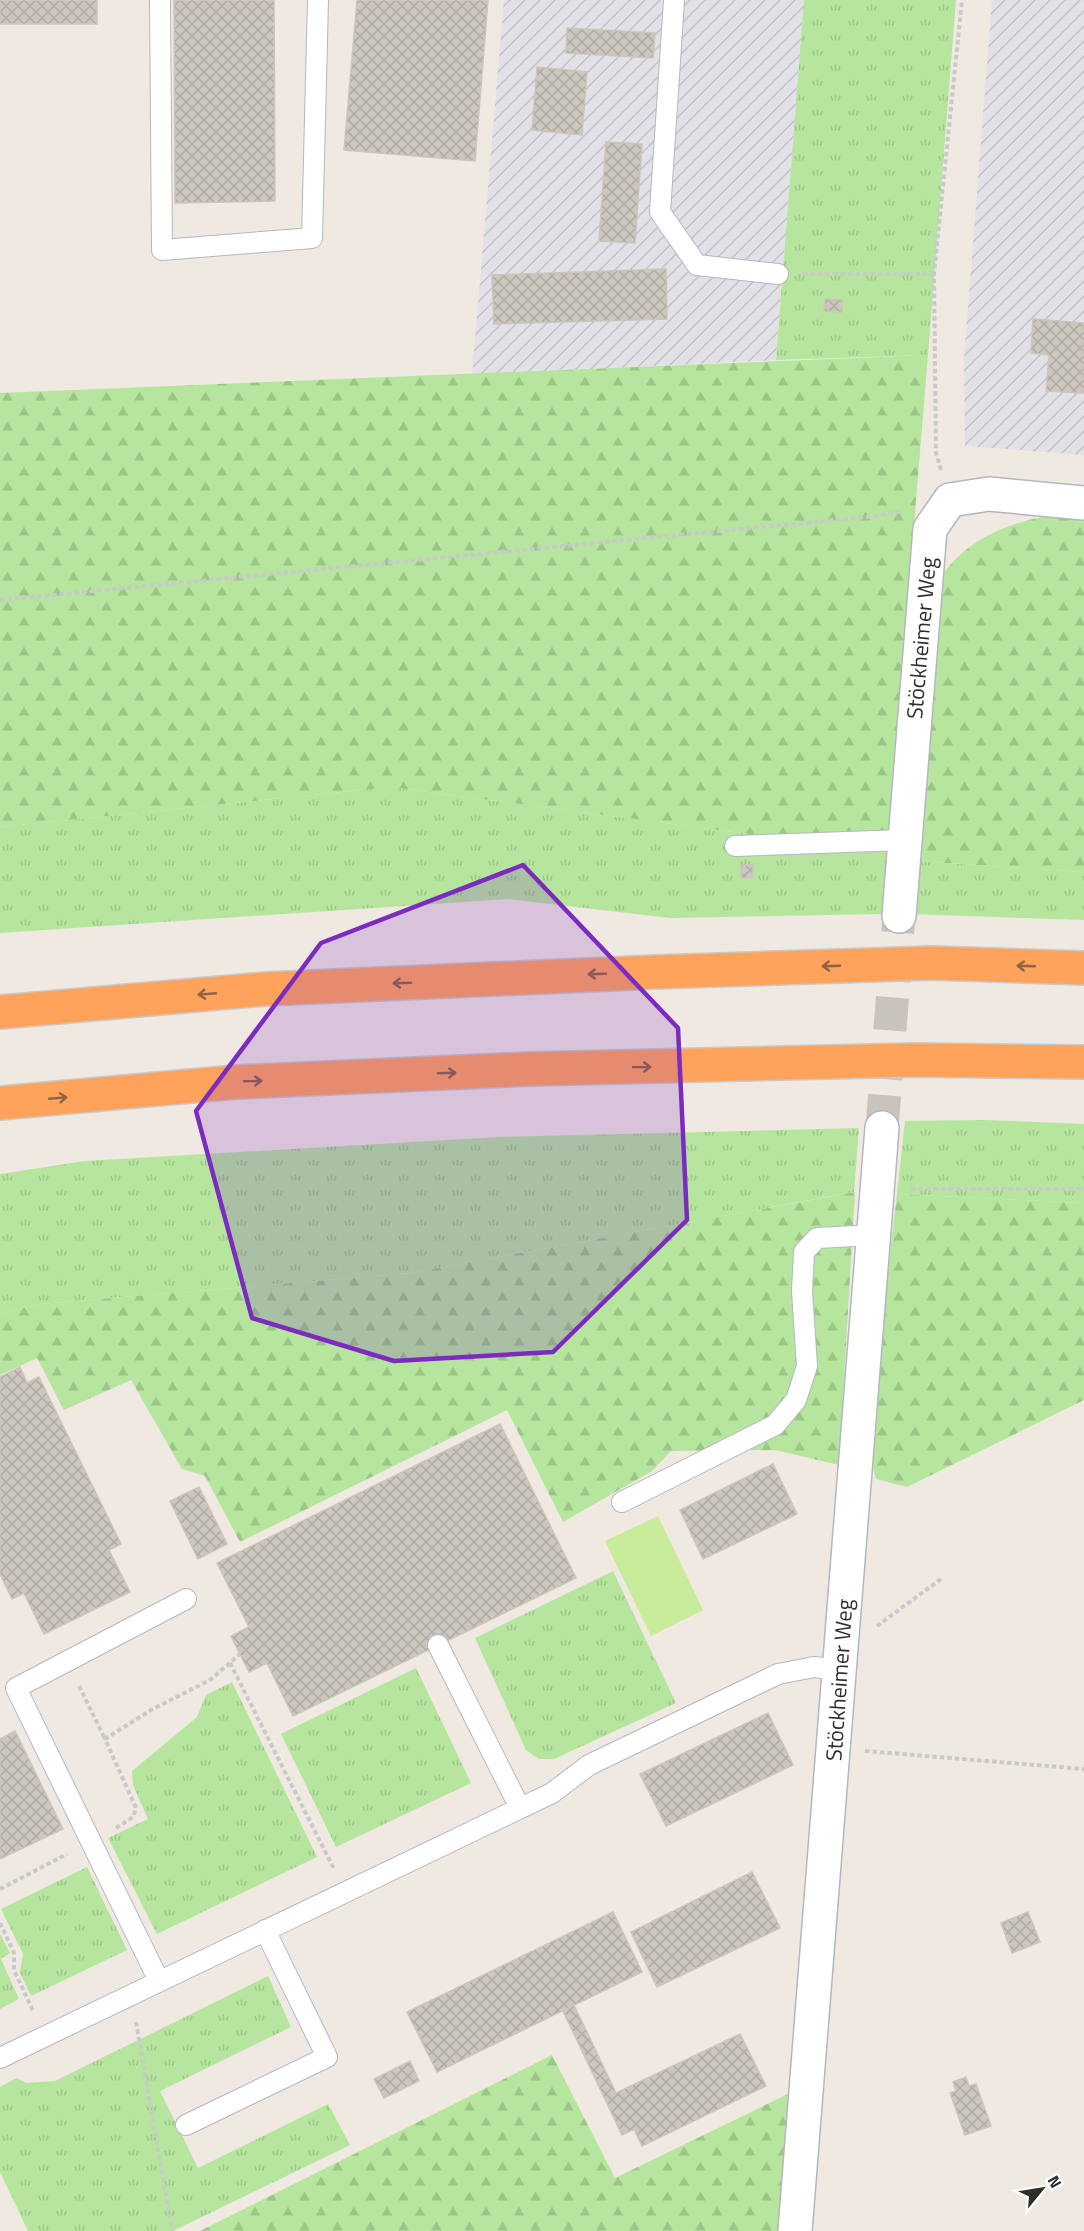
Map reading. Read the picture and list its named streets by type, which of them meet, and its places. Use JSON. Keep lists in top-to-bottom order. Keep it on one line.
{"streets":{"street":["Stöckheimer Weg"]},"north":"top right"}
